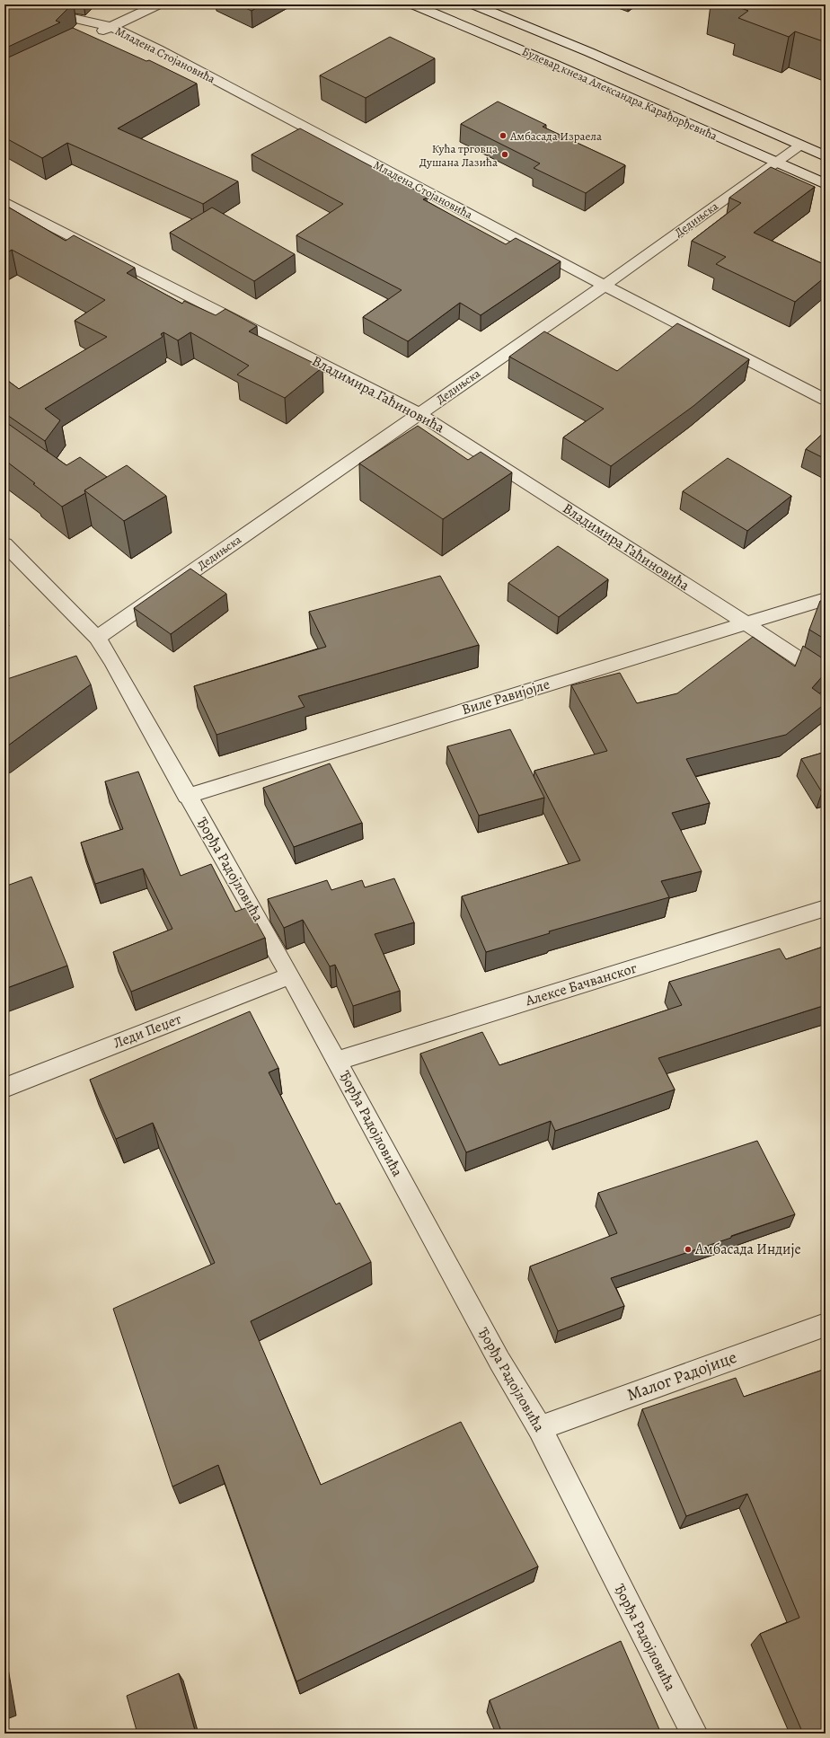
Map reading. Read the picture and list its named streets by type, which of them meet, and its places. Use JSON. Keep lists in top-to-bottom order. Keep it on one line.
{"streets":{"street":["Младена Стојановића","Булевар кнеза Александра Карађорђевића","Дедињска","Владимира Гаћиновића","Виле Равијојле","Ђорђа Радојловића","Алексе Бачванског","Леди Пеџет","Малог Радојице"]},"crossings":[["Младена Стојановића","Дедињска"],["Булевар кнеза Александра Карађорђевића","Дедињска"],["Дедињска","Владимира Гаћиновића"],["Дедињска","Ђорђа Радојловића"],["Владимира Гаћиновића","Виле Равијојле"],["Виле Равијојле","Ђорђа Радојловића"],["Ђорђа Радојловића","Алексе Бачванског"],["Ђорђа Радојловића","Леди Пеџет"],["Ђорђа Радојловића","Малог Радојице"]],"places":["Амбасада Израела","Кућа трговца Душана Лазића","Амбасада Индије"]}
